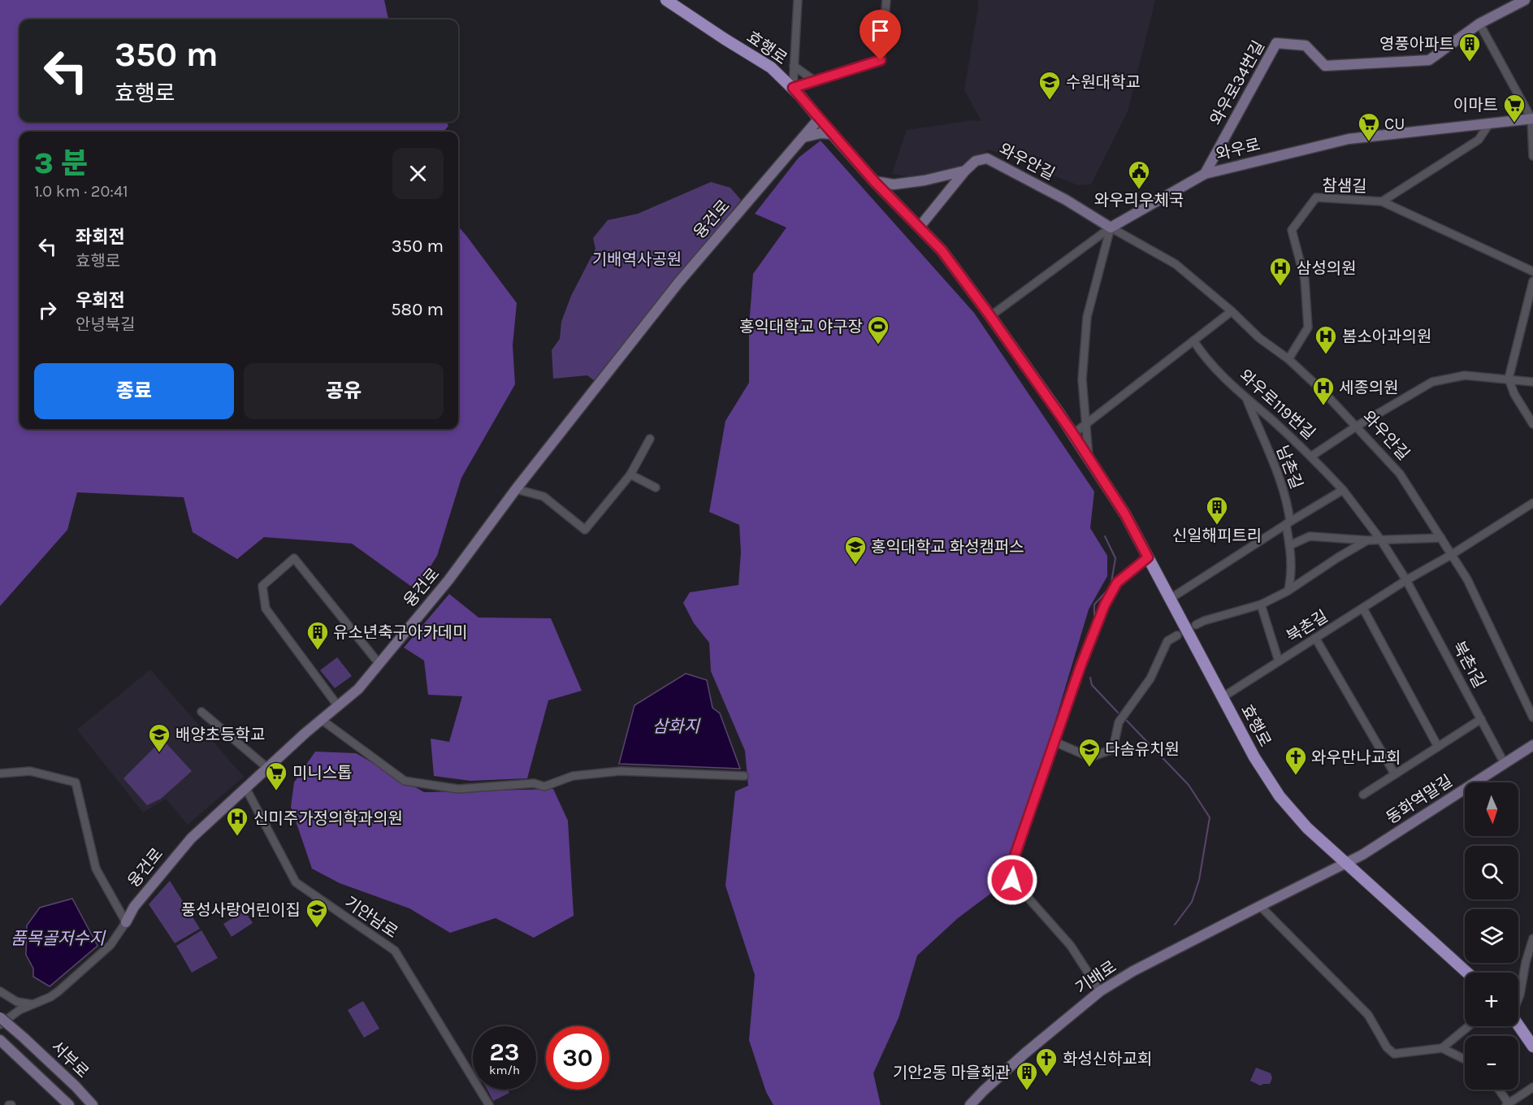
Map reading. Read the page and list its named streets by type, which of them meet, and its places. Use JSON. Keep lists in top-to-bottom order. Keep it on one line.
{"streets":{"main road":["효행로"],"street":["와우로34번길","와우로","와우안길","참샘길","융건로","와우로119번길","남촌길","북촌길","북촌1길","동화역말길","기안남로","기배로","서부로"]},"crossings":[["효행로","와우로"],["효행로","와우안길"],["효행로","융건로"],["효행로","북촌길"],["효행로","동화역말길"],["효행로","기배로"],["와우로34번길","와우로"],["와우로","와우안길"],["와우안길","참샘길"],["와우안길","북촌길"],["융건로","기안남로"],["와우로119번길","남촌길"],["와우로119번길","북촌길"],["와우로119번길","북촌1길"],["북촌길","북촌1길"],["북촌1길","동화역말길"],["동화역말길","기배로"]],"water":["삼화지","품목골저수지"],"parks":["기배역사공원"],"places":{"building":["영풍아파트","신일해피트리","유소년축구아카데미","기안2동 마을회관"],"school or university":["수원대학교","홍익대학교 화성캠퍼스","배양초등학교","다솜유치원","풍성사랑어린이집"],"supermarket":["이마트","CU","미니스톱"],"public building":["와우리우체국"],"hospital":["삼성의원","봄소아과의원","세종의원","신미주가정의학과의원"],"sports":["홍익대학교 야구장"],"church":["와우만나교회","화성신하교회"]},"north":"bottom","page":{"turn":["350 m","효행로"],"heading":["3 분","1.0 km · 20:41"],"list":[{"name":"좌회전","note":"효행로","value":"350 m"},{"name":"우회전","note":"안녕북길","value":"580 m"}],"buttons":["종료","공유"],"map_buttons":["+","−"],"speed":"23 km/h","limit":"30"}}
